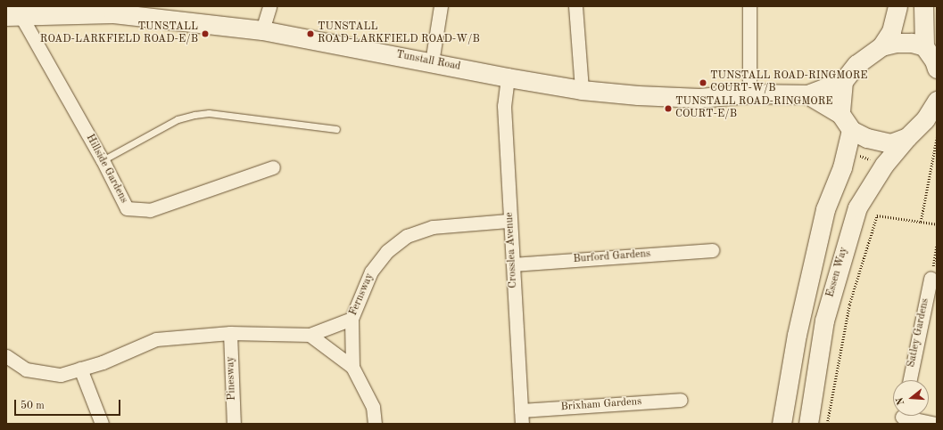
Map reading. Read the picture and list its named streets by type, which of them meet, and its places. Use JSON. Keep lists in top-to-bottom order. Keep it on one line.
{"streets":{"main road":["Tunstall Road","Essen Way"],"street":["Hillside Gardens","Crosslea Avenue","Burford Gardens","Fernsway","Satley Gardens","Pinesway","Brixham Gardens"]},"crossings":[["Tunstall Road","Hillside Gardens"],["Tunstall Road","Crosslea Avenue"],["Tunstall Road","Essen Way"],["Crosslea Avenue","Burford Gardens"],["Crosslea Avenue","Fernsway"],["Crosslea Avenue","Brixham Gardens"]],"places":["TUNSTALL ROAD-LARKFIELD ROAD-E/B","TUNSTALL ROAD-LARKFIELD ROAD-W/B","TUNSTALL ROAD-RINGMORE COURT-W/B","TUNSTALL ROAD-RINGMORE COURT-E/B"],"scale_bar":"50 m","north":"left"}
